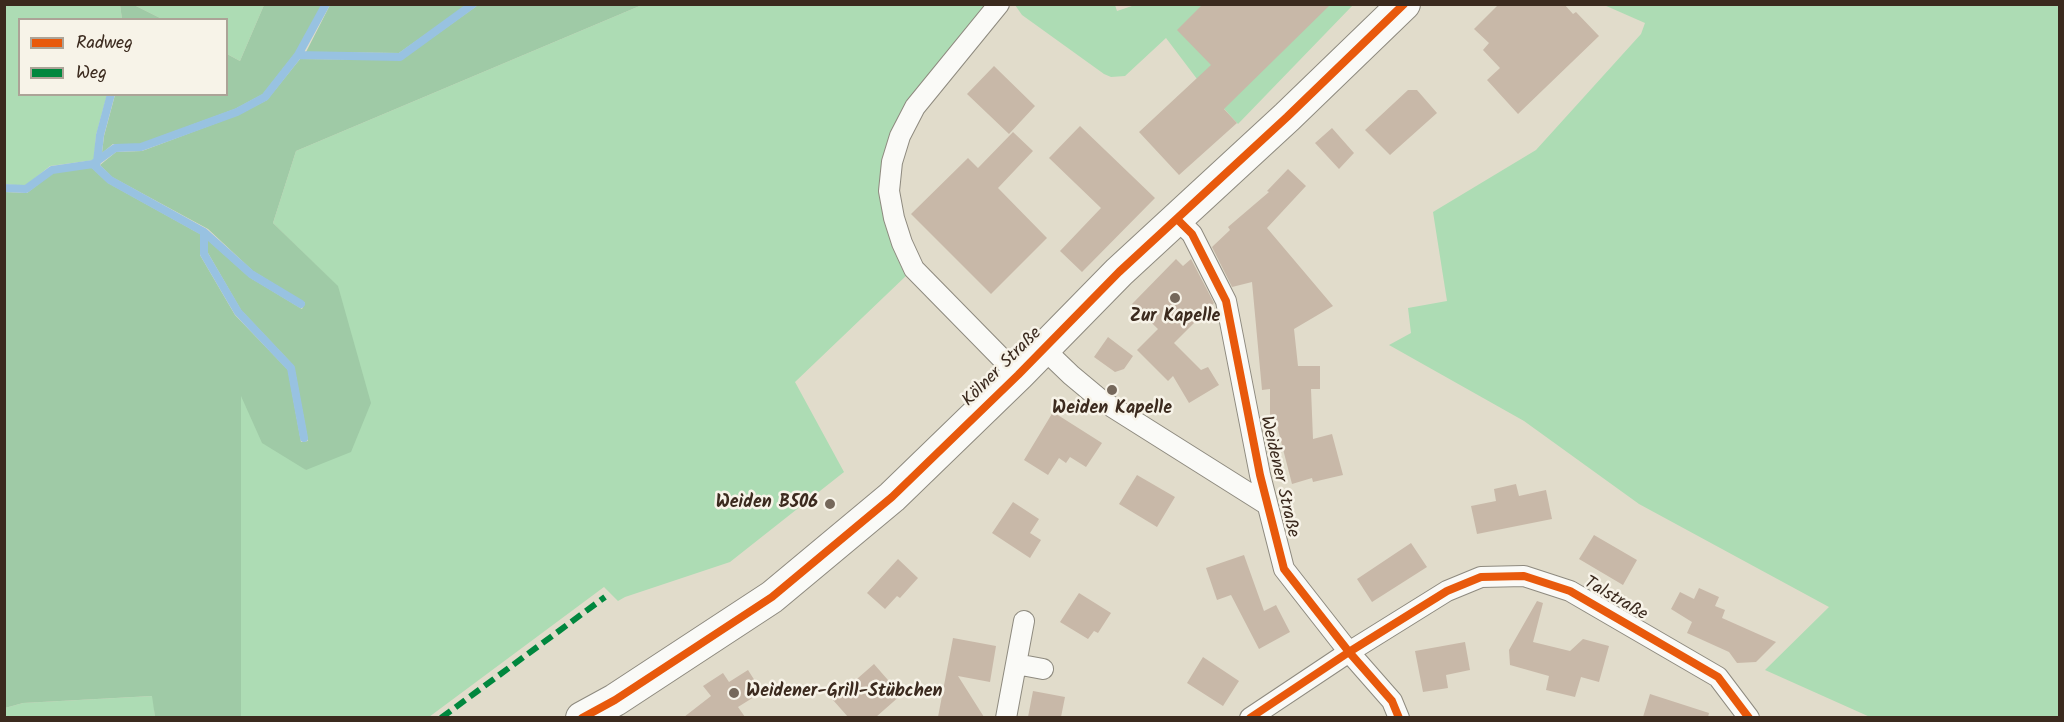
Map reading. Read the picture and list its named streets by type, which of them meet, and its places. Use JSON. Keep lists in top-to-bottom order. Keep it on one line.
{"streets":{"main road":["Kölner Straße"],"street":["Weidener Straße","Talstraße"]},"crossings":[["Kölner Straße","Weidener Straße"],["Weidener Straße","Talstraße"]],"places":["Zur Kapelle","Weiden Kapelle","Weiden B506","Weidener-Grill-Stübchen"],"legend":["Radweg","Weg"]}
